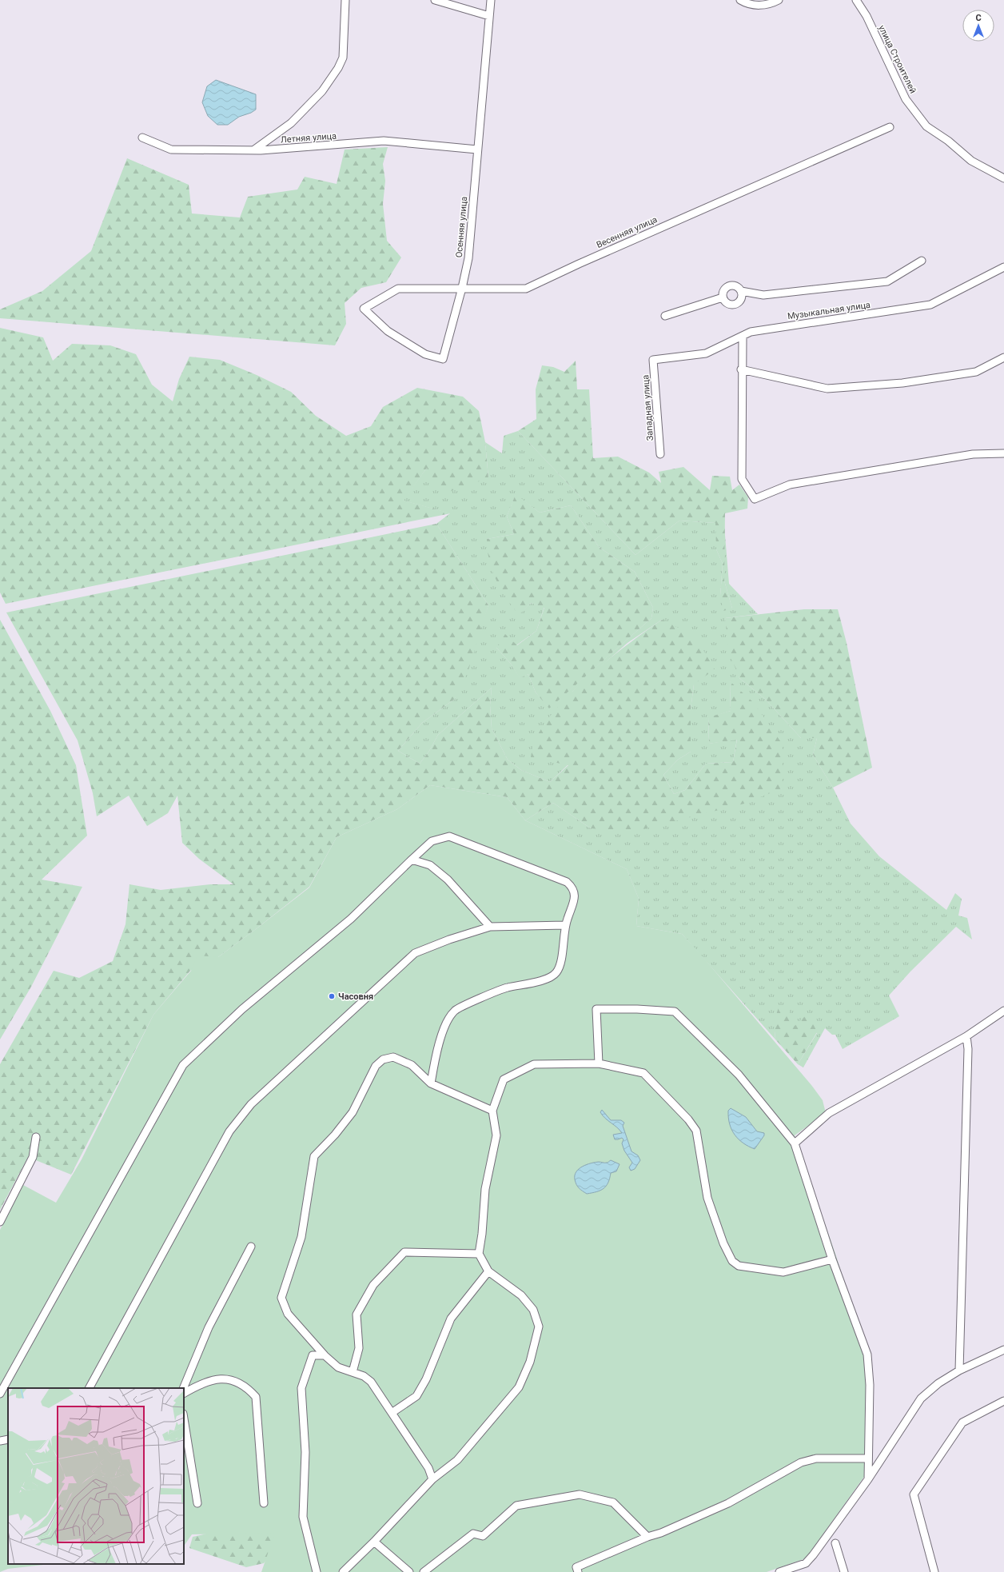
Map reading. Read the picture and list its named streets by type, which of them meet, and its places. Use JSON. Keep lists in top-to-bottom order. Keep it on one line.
{"streets":{"street":["улица Строителей","Летняя улица","Осенняя улица","Весенняя улица","Музыкальная улица","Западная улица"]},"crossings":[["Летняя улица","Осенняя улица"],["Осенняя улица","Весенняя улица"],["Музыкальная улица","Западная улица"]],"places":["Часовня"],"north":"top"}
